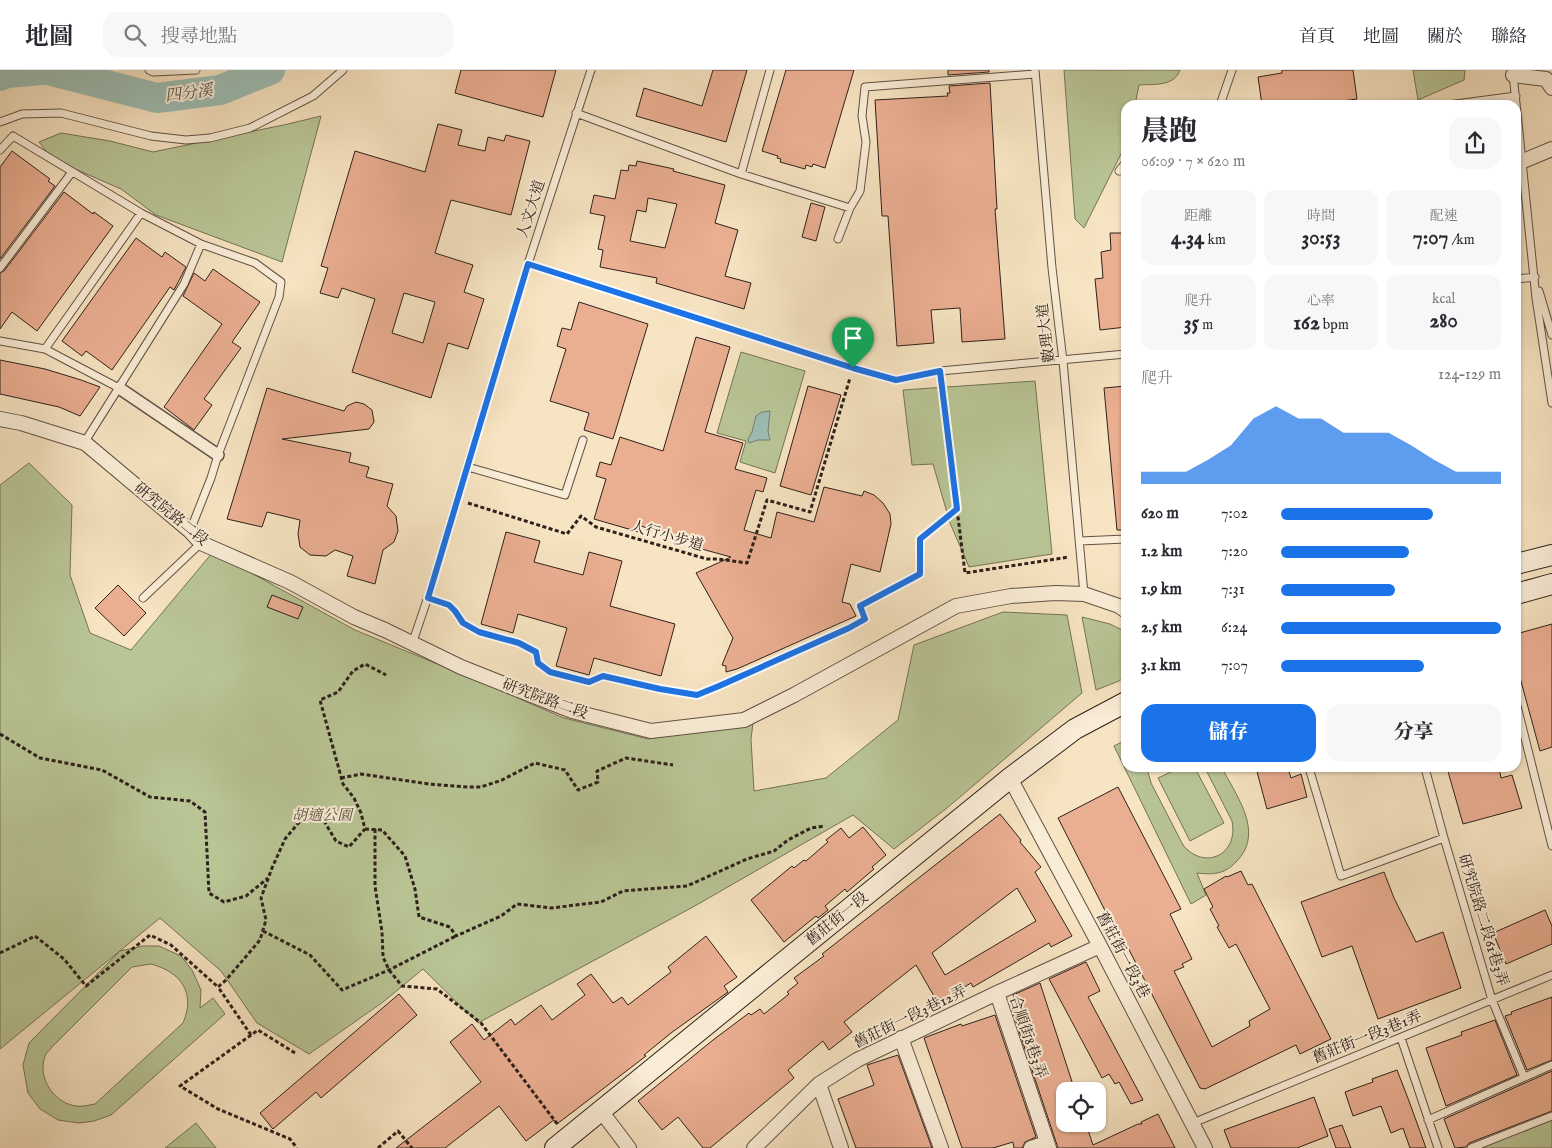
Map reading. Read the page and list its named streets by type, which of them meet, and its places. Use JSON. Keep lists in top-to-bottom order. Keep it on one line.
{"streets":{"main road":["舊莊街一段"],"street":["研究院路二段","舊莊街一段3巷","舊莊街一段3巷12弄","合順街8巷3弄"],"lane":["人文大道","數理大道","研究院路二段61巷3弄","舊莊街一段3巷1弄"],"path":["人行小步道"]},"crossings":[["人文大道","研究院路二段"],["數理大道","研究院路二段"],["舊莊街一段","舊莊街一段3巷"],["研究院路二段61巷3弄","舊莊街一段3巷1弄"],["舊莊街一段3巷","舊莊街一段3巷12弄"],["舊莊街一段3巷","舊莊街一段3巷1弄"],["舊莊街一段3巷12弄","合順街8巷3弄"]],"water":["四分溪"],"parks":["胡適公園"],"page":{"header":"地圖","search":"搜尋地點","nav":["首頁","地圖","關於","聯絡"],"heading":["晨跑","06:09 · 7 × 620 m"],"stats":[["距離","4.34 km"],["時間","30:53"],["配速","7:07 /km"],["爬升","35 m"],["心率","162 bpm"],["kcal","280"]],"chart":["爬升","124–129 m"],"list":[{"name":"620 m","note":"7:02"},{"name":"1.2 km","note":"7:20"},{"name":"1.9 km","note":"7:31"},{"name":"2.5 km","note":"6:24"},{"name":"3.1 km","note":"7:07"}],"buttons":["儲存","分享"]}}
